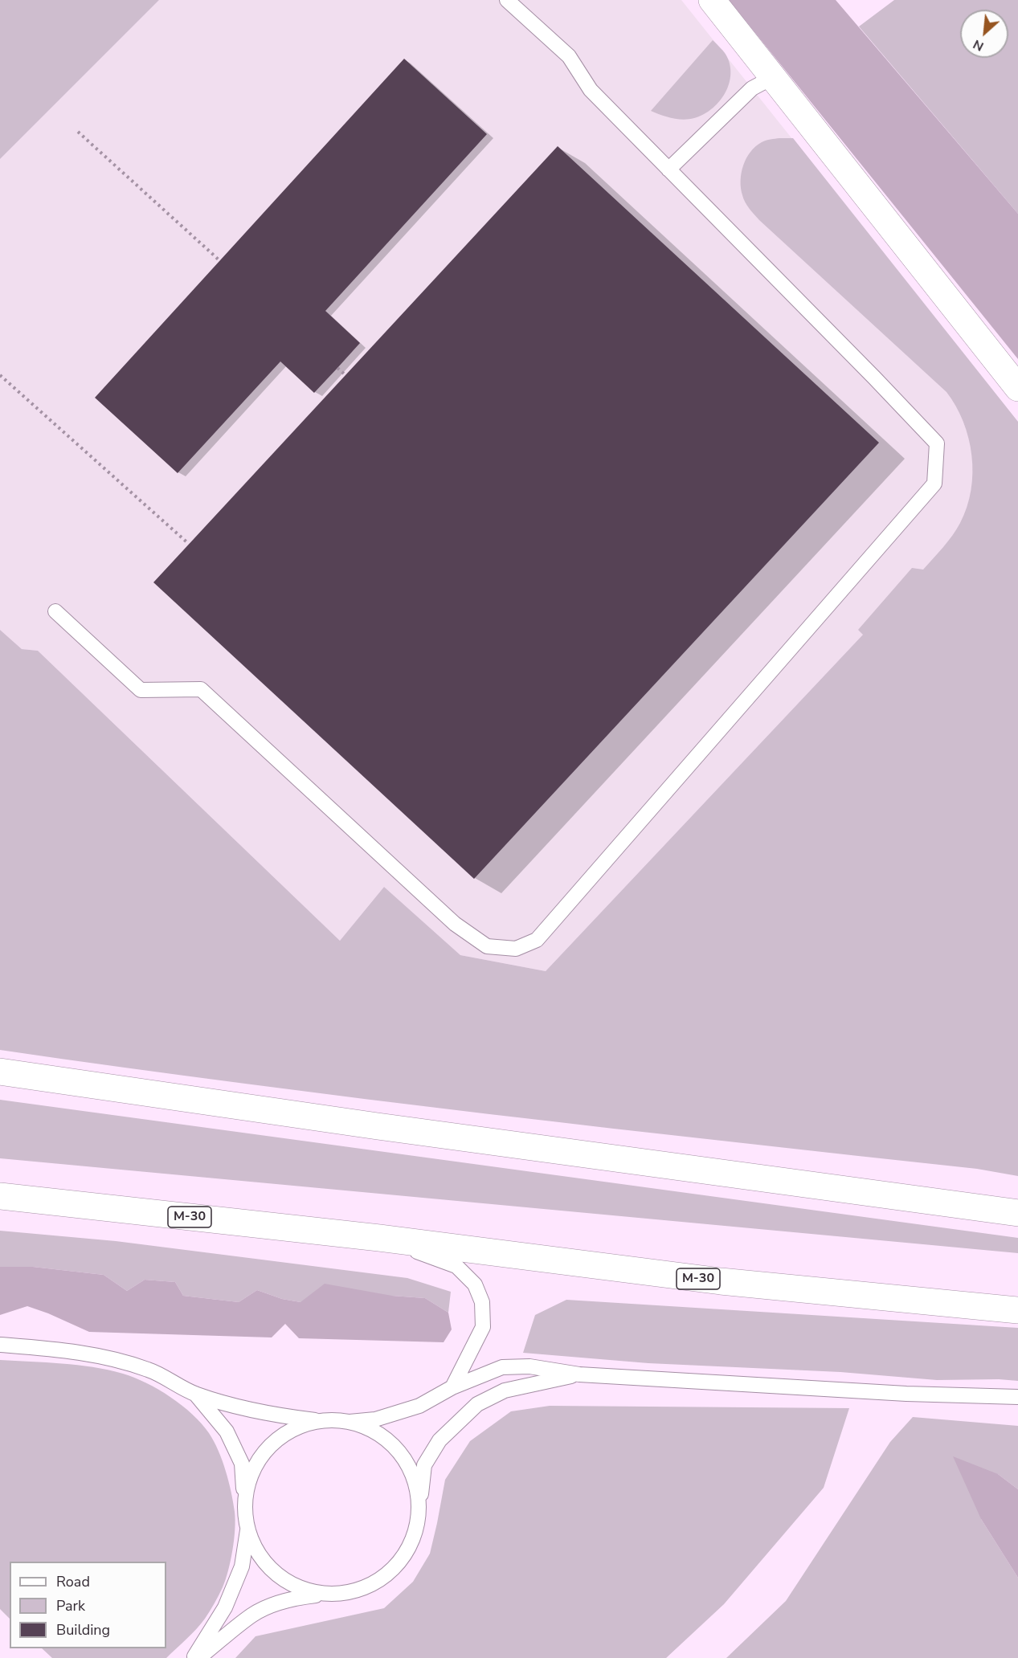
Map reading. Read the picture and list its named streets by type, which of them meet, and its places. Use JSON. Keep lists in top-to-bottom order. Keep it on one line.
{"streets":{"main road":["М-30"]},"legend":["Road","Park","Building"],"north":"bottom left"}
